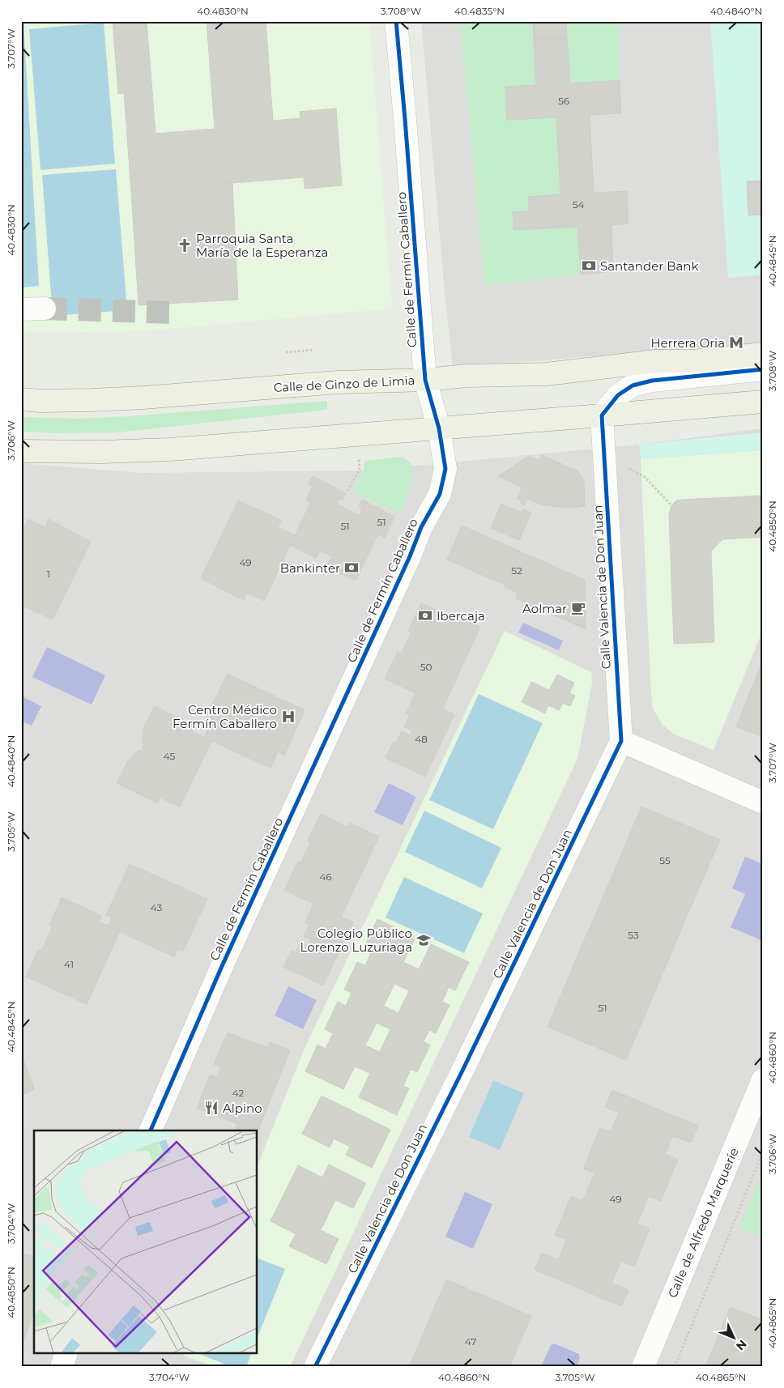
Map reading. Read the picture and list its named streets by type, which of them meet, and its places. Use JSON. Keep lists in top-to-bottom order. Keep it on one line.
{"streets":{"main road":["Calle de Ginzo de Limia"],"street":["Calle de Fermín Caballero","Calle Valencia de Don Juan","Calle de Alfredo Marqueríe"]},"crossings":[["Calle de Fermín Caballero","Calle de Ginzo de Limia"]],"places":{"church":["Parroquia Santa María de la Esperanza"],"bank":["Santander Bank","Bankinter","Ibercaja"],"metro station":["Herrera Oria"],"cafe":["Aolmar"],"hospital":["Centro Médico Fermín Caballero"],"school or university":["Colegio Público Lorenzo Luzuriaga"],"restaurant":["Alpino"]},"house_numbers":["56","54","51","51","49","52","1","50","48","45","55","46","43","53","41","51","42","49","47"],"north":"bottom right","coordinates":["40.4830°N","3.708°W","40.4835°N","40.4840°N","3.707°W","40.4845°N","3.706°W","40.4850°N","3.705°W","40.4860°N","3.704°W","40.4865°N"]}
